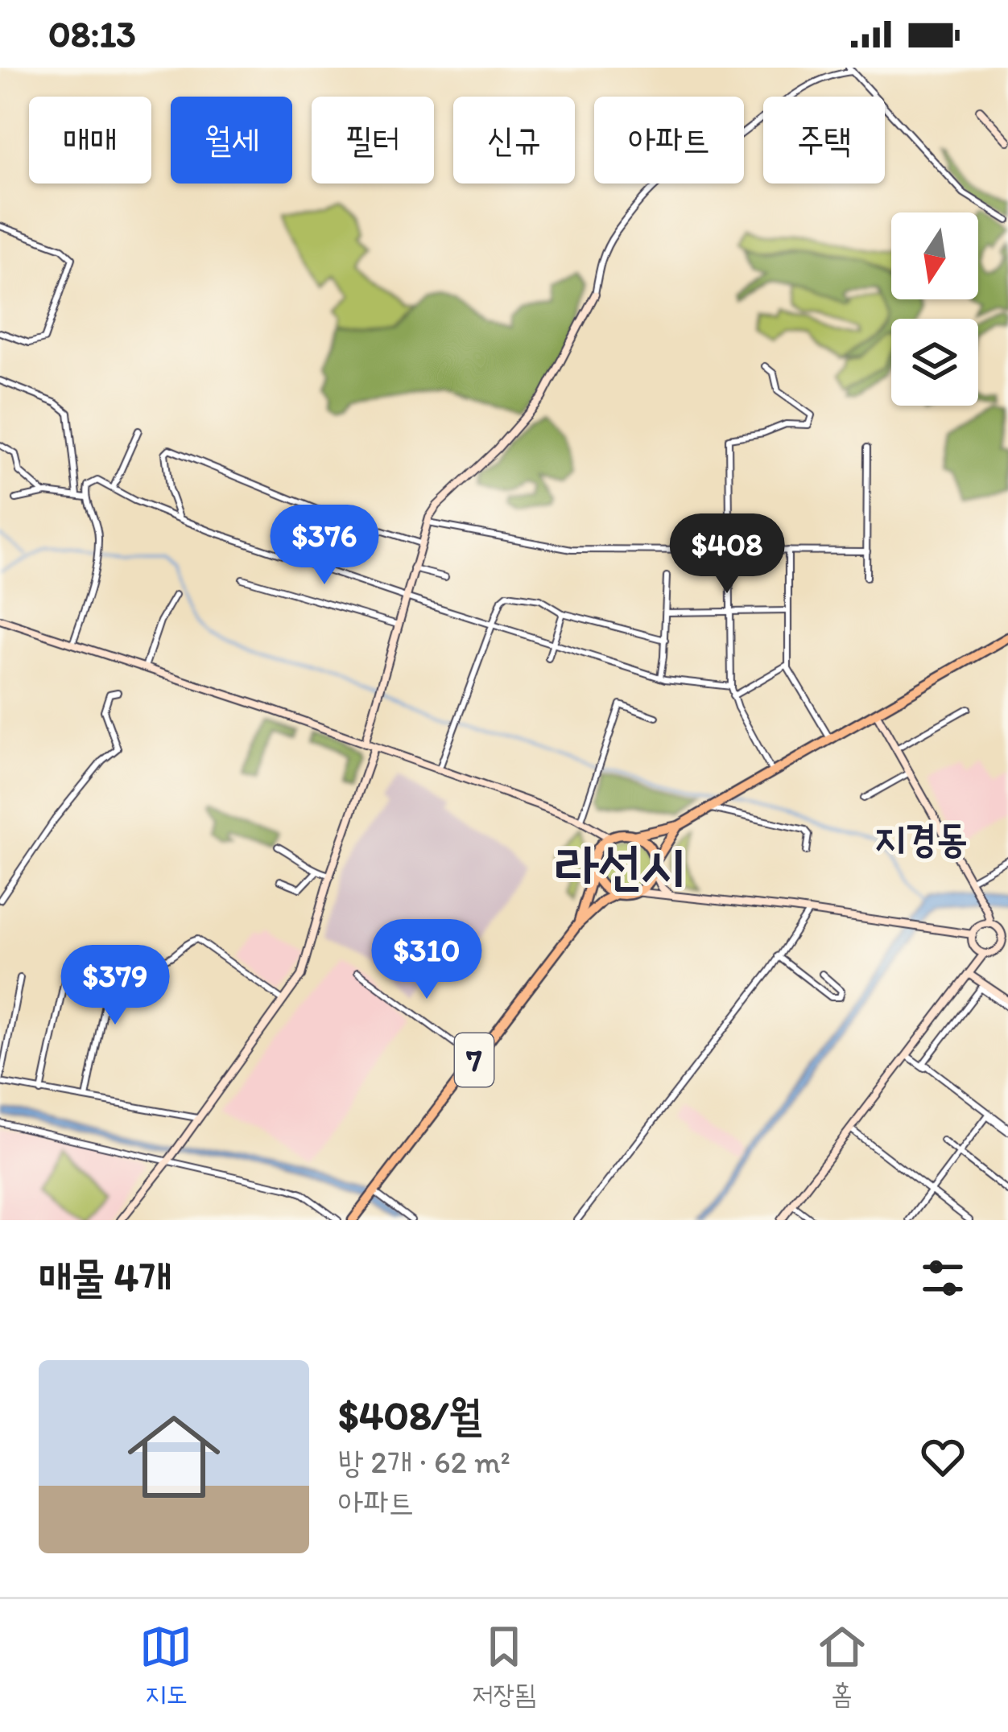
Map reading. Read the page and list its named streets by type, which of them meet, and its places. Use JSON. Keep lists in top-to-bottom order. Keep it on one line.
{"streets":{"highway":["7"]},"districts":["지경동","라선시"],"north":"bottom","page":{"status":"08:13","chip":["매매","월세","필터","신규","아파트","주택"],"price":["$376","$408","$310","$379"],"heading":"매물 4개","list":[{"name":"$408/월","note":"방 2개 · 62 m² · 아파트"}],"tabs":["지도","저장됨","홈"]}}
